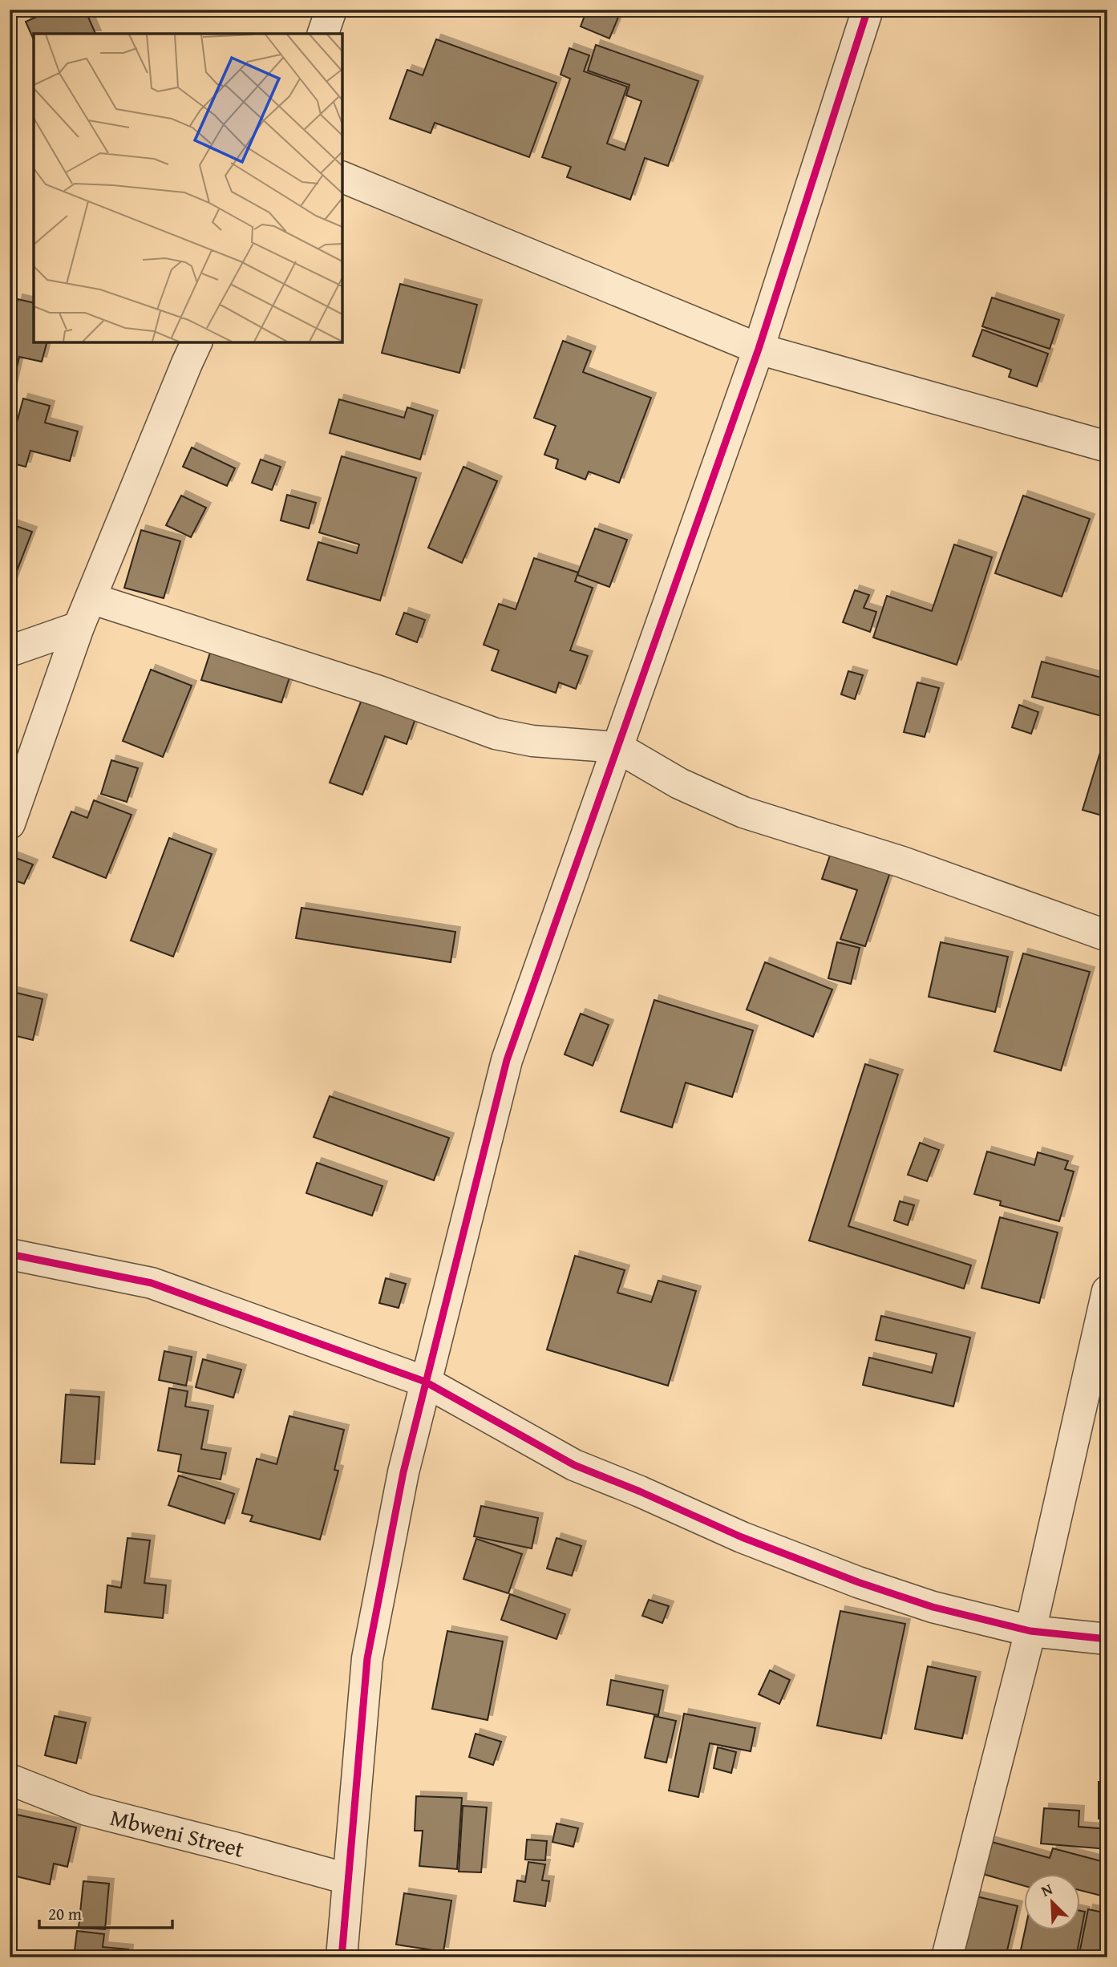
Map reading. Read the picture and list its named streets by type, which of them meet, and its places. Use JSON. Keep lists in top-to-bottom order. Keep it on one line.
{"streets":{"street":["Mbweni Street"]},"scale_bar":"20 m","north":"top left"}
